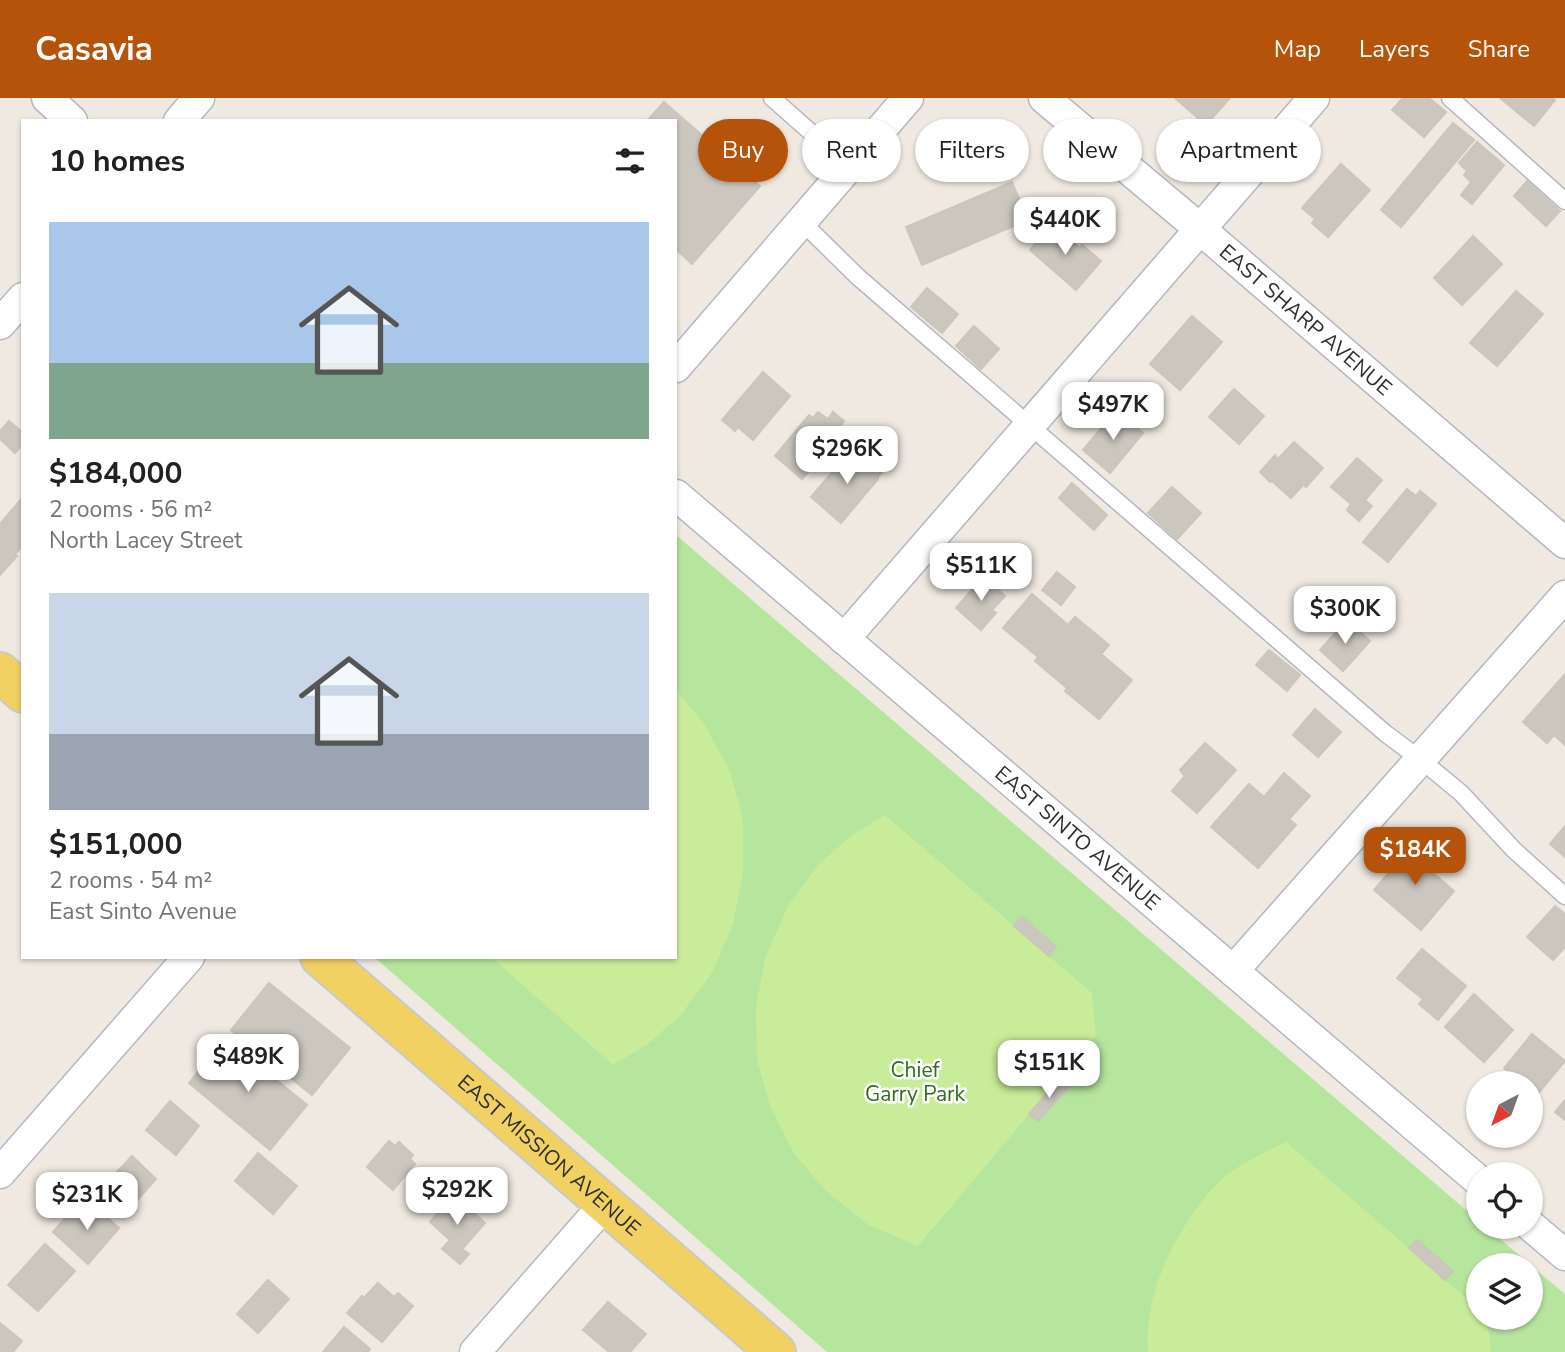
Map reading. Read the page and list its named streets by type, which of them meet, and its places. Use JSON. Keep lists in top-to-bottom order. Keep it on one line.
{"streets":{"main road":["EAST MISSION AVENUE"],"street":["EAST SHARP AVENUE","EAST SINTO AVENUE"]},"parks":["Chief Garry Park"],"north":"bottom left","page":{"header":"Casavia","nav":["Map","Layers","Share"],"chip":["Buy","Rent","Filters","New","Apartment"],"heading":"10 homes","price":["$440K","$497K","$296K","$511K","$300K","$184K","$489K","$151K","$292K","$231K"],"list":[{"name":"$184,000","note":"2 rooms · 56 m² · North Lacey Street"},{"name":"$151,000","note":"2 rooms · 54 m² · East Sinto Avenue"}]}}
